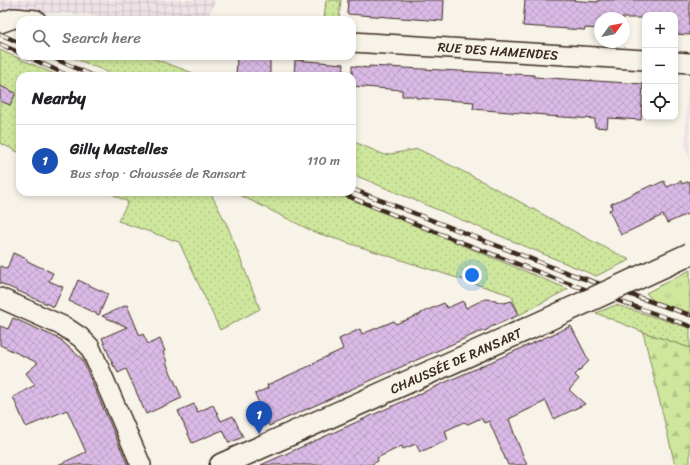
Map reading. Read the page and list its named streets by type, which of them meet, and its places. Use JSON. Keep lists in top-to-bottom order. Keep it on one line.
{"streets":{"main road":["CHAUSSÉE DE RANSART"],"street":["RUE DES HAMENDES"]},"north":"top right","page":{"map_buttons":["+","−"],"search":"Search here","heading":"Nearby","list":[{"mark":"1","name":"Gilly Mastelles","note":"Bus stop · Chaussée de Ransart","value":"110 m"}],"pins":"1"}}
